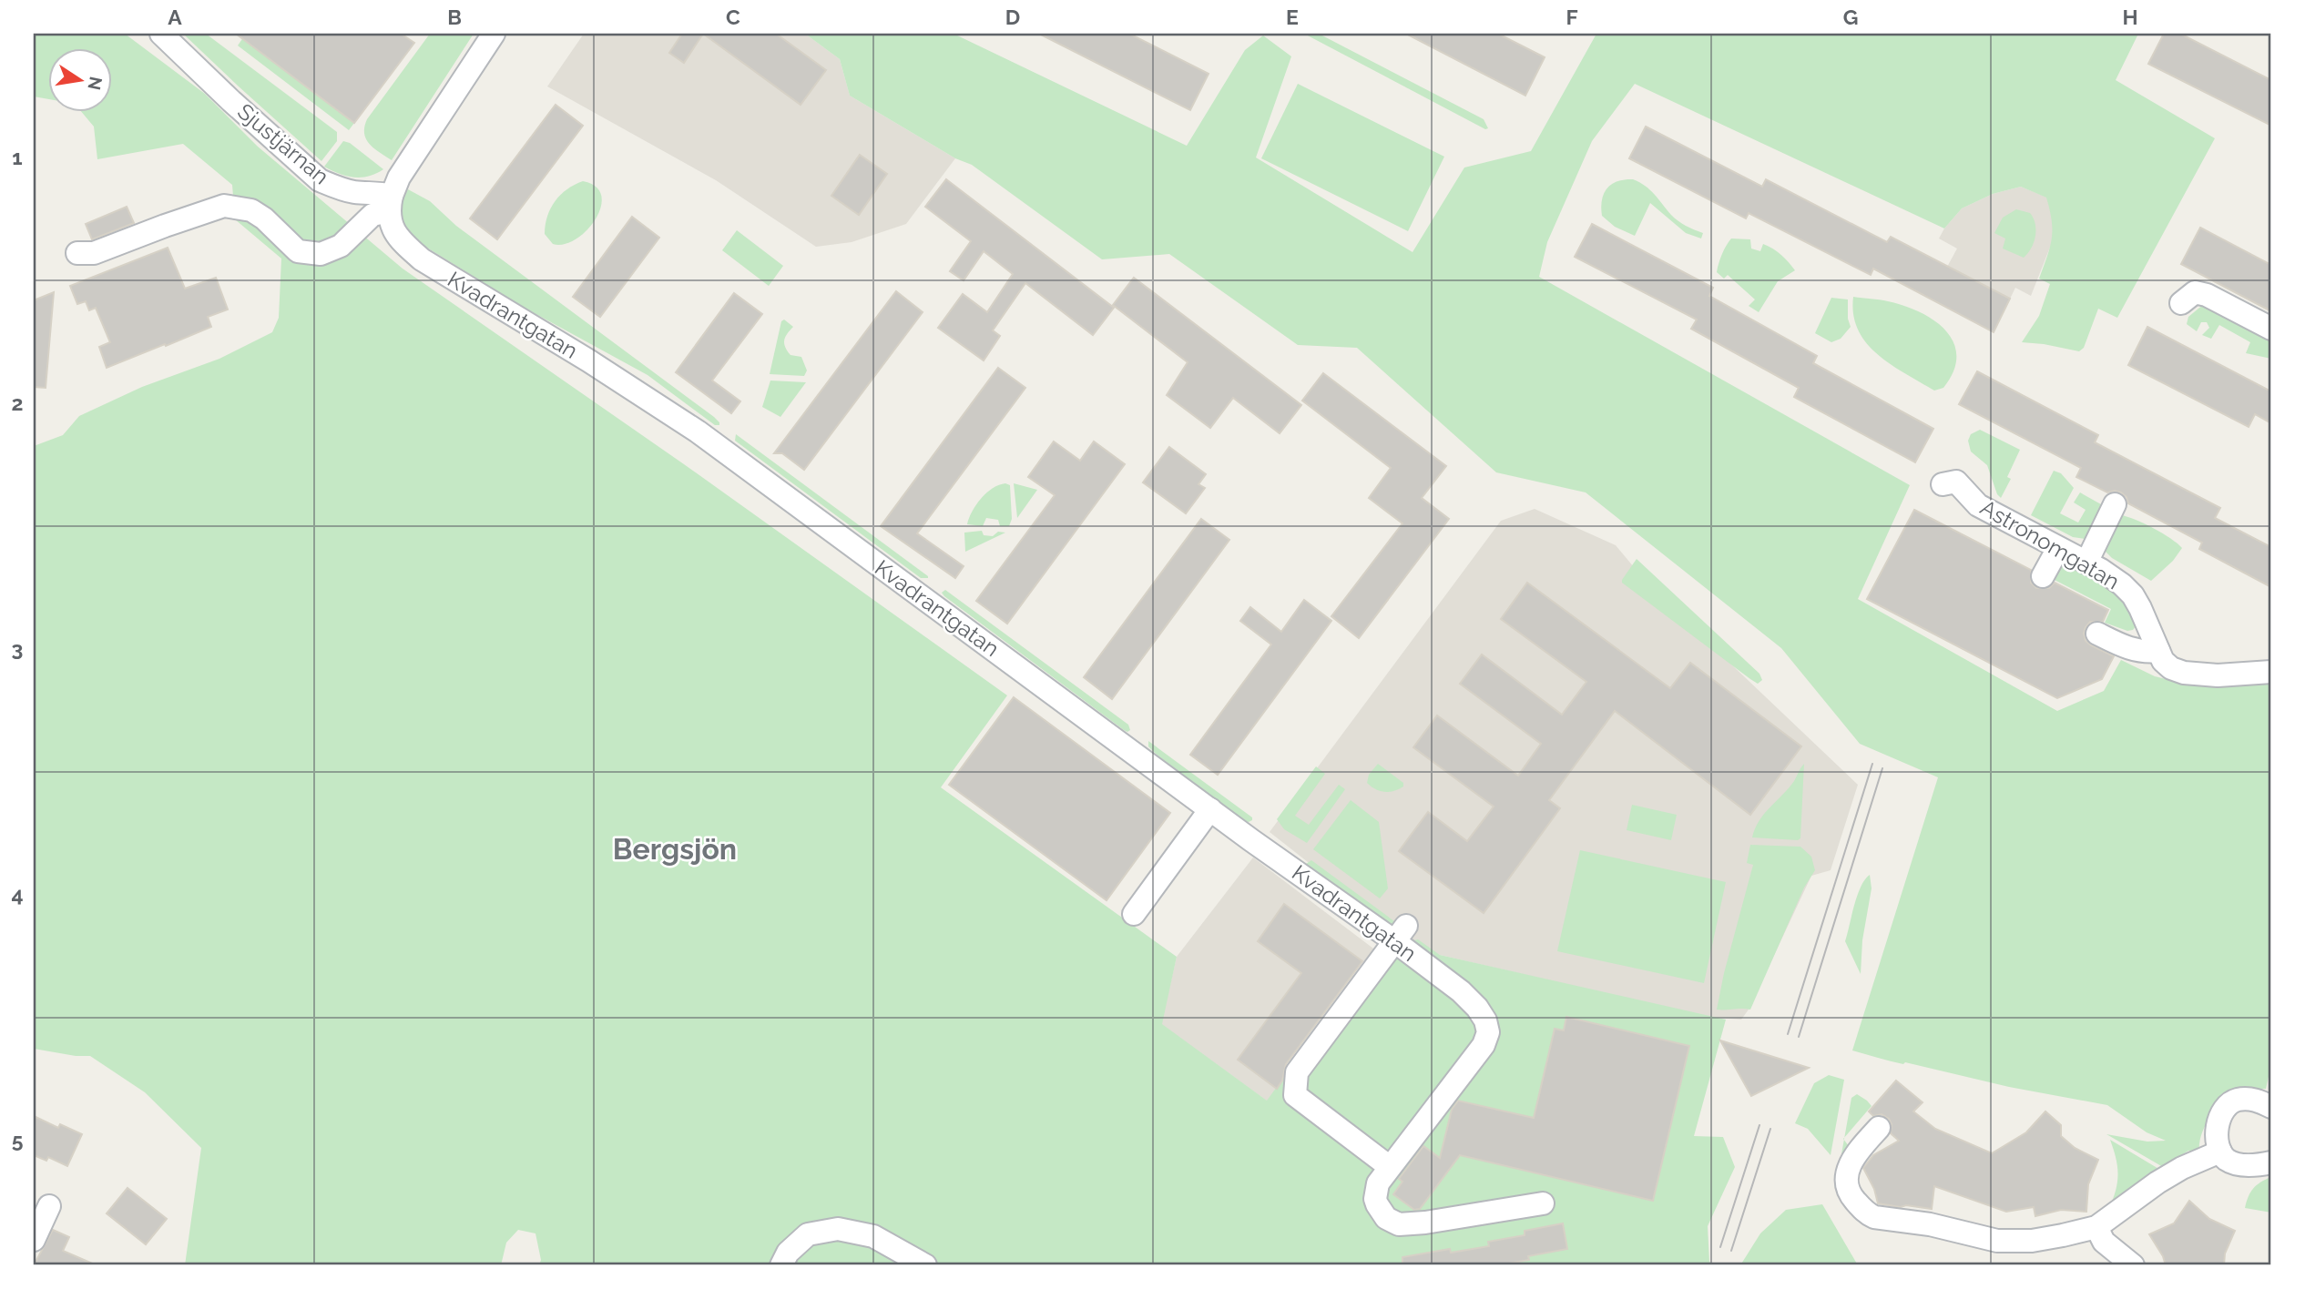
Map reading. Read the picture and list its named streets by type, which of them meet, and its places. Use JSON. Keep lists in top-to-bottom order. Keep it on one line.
{"streets":{"street":["Sjustjärnan","Kvadrantgatan","Astronomgatan"]},"crossings":[["Sjustjärnan","Kvadrantgatan"]],"districts":["Bergsjön"],"north":"right","grid":{"columns":["A","B","C","D","E","F","G","H"],"rows":["1","2","3","4","5"]}}
